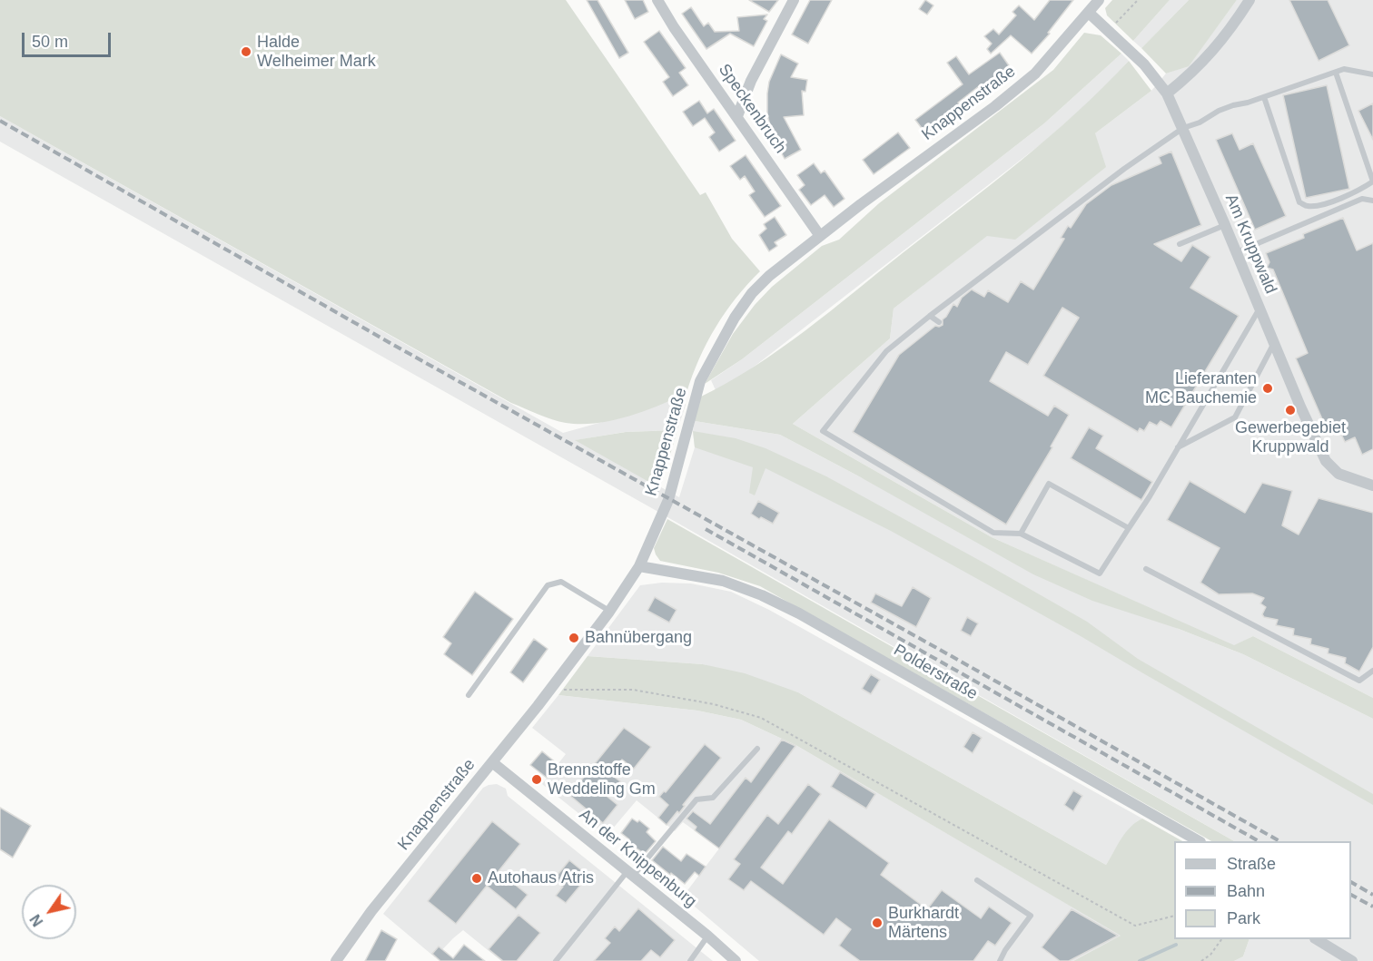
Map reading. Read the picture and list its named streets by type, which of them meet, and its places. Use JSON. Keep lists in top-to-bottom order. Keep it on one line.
{"streets":{"street":["Knappenstraße","Speckenbruch","Am Kruppwald","Polderstraße","An der Knippenburg"]},"crossings":[["Knappenstraße","Speckenbruch"],["Knappenstraße","Am Kruppwald"],["Knappenstraße","Polderstraße"],["Knappenstraße","An der Knippenburg"]],"places":["Halde Welheimer Mark","Lieferanten MC Bauchemie","Gewerbegebiet Kruppwald","Bahnübergang","Brennstoffe Weddeling Gm","Autohaus Atris","Burkhardt Märtens"],"legend":["Straße","Bahn","Park"],"scale_bar":"50 m","north":"bottom left"}
